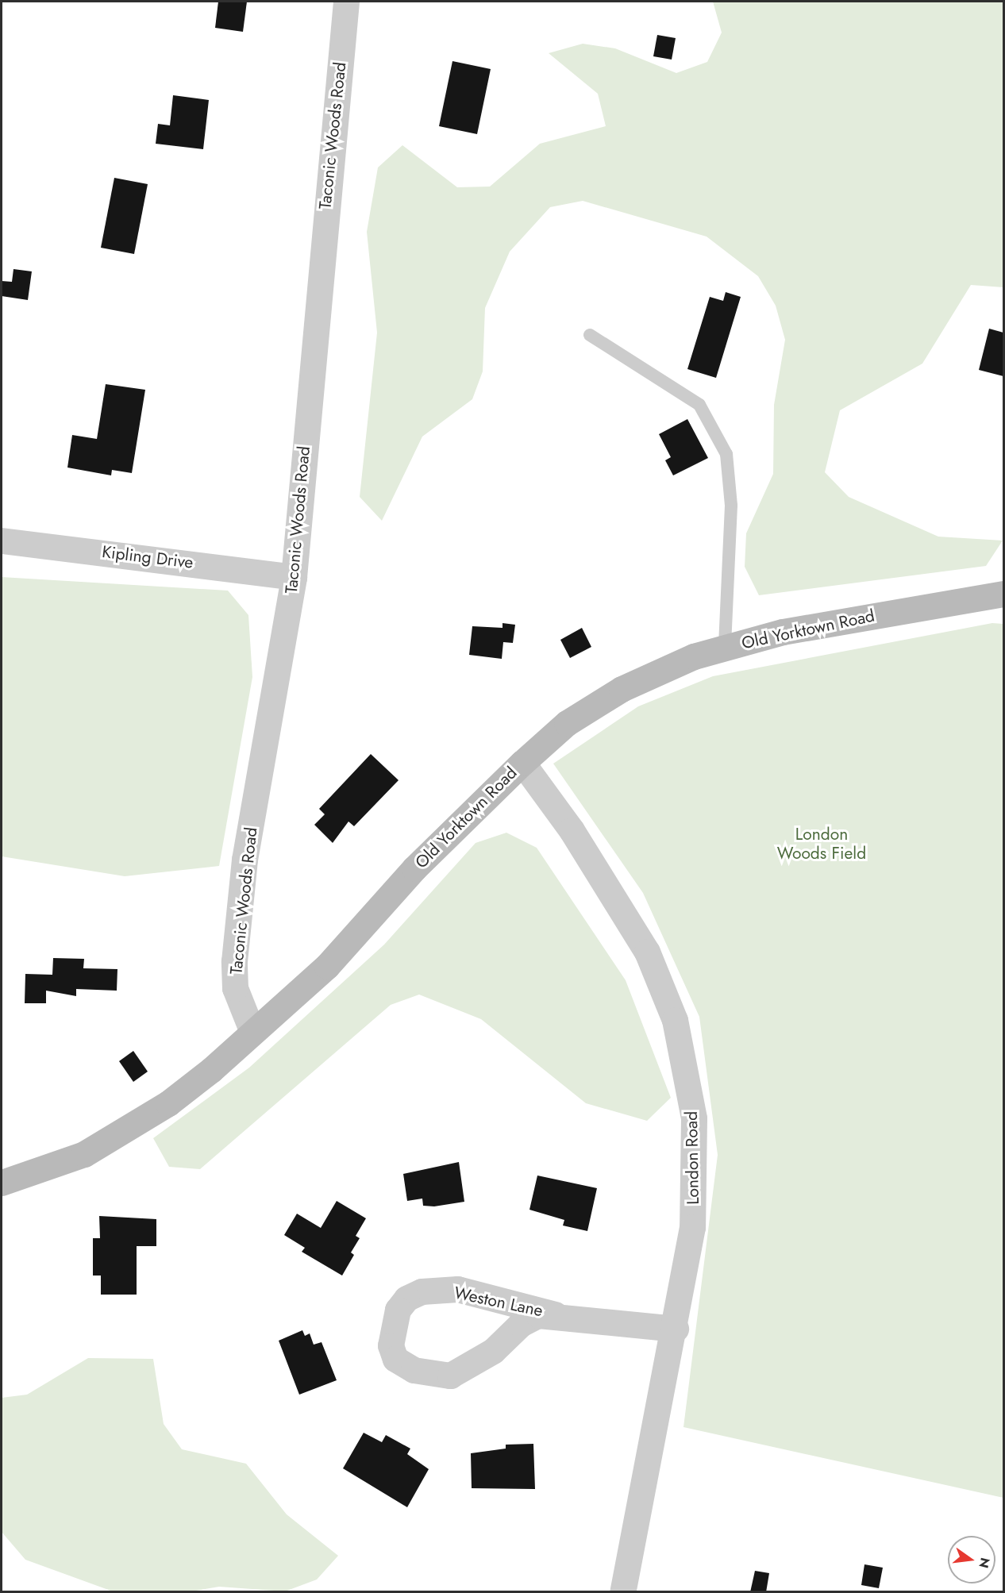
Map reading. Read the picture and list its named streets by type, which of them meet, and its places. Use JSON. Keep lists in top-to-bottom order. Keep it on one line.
{"streets":{"main road":["Old Yorktown Road"],"street":["Taconic Woods Road","Kipling Drive","London Road","Weston Lane"]},"crossings":[["Taconic Woods Road","Kipling Drive"],["Taconic Woods Road","Old Yorktown Road"],["Old Yorktown Road","London Road"],["London Road","Weston Lane"]],"parks":["London Woods Field"],"north":"right"}
